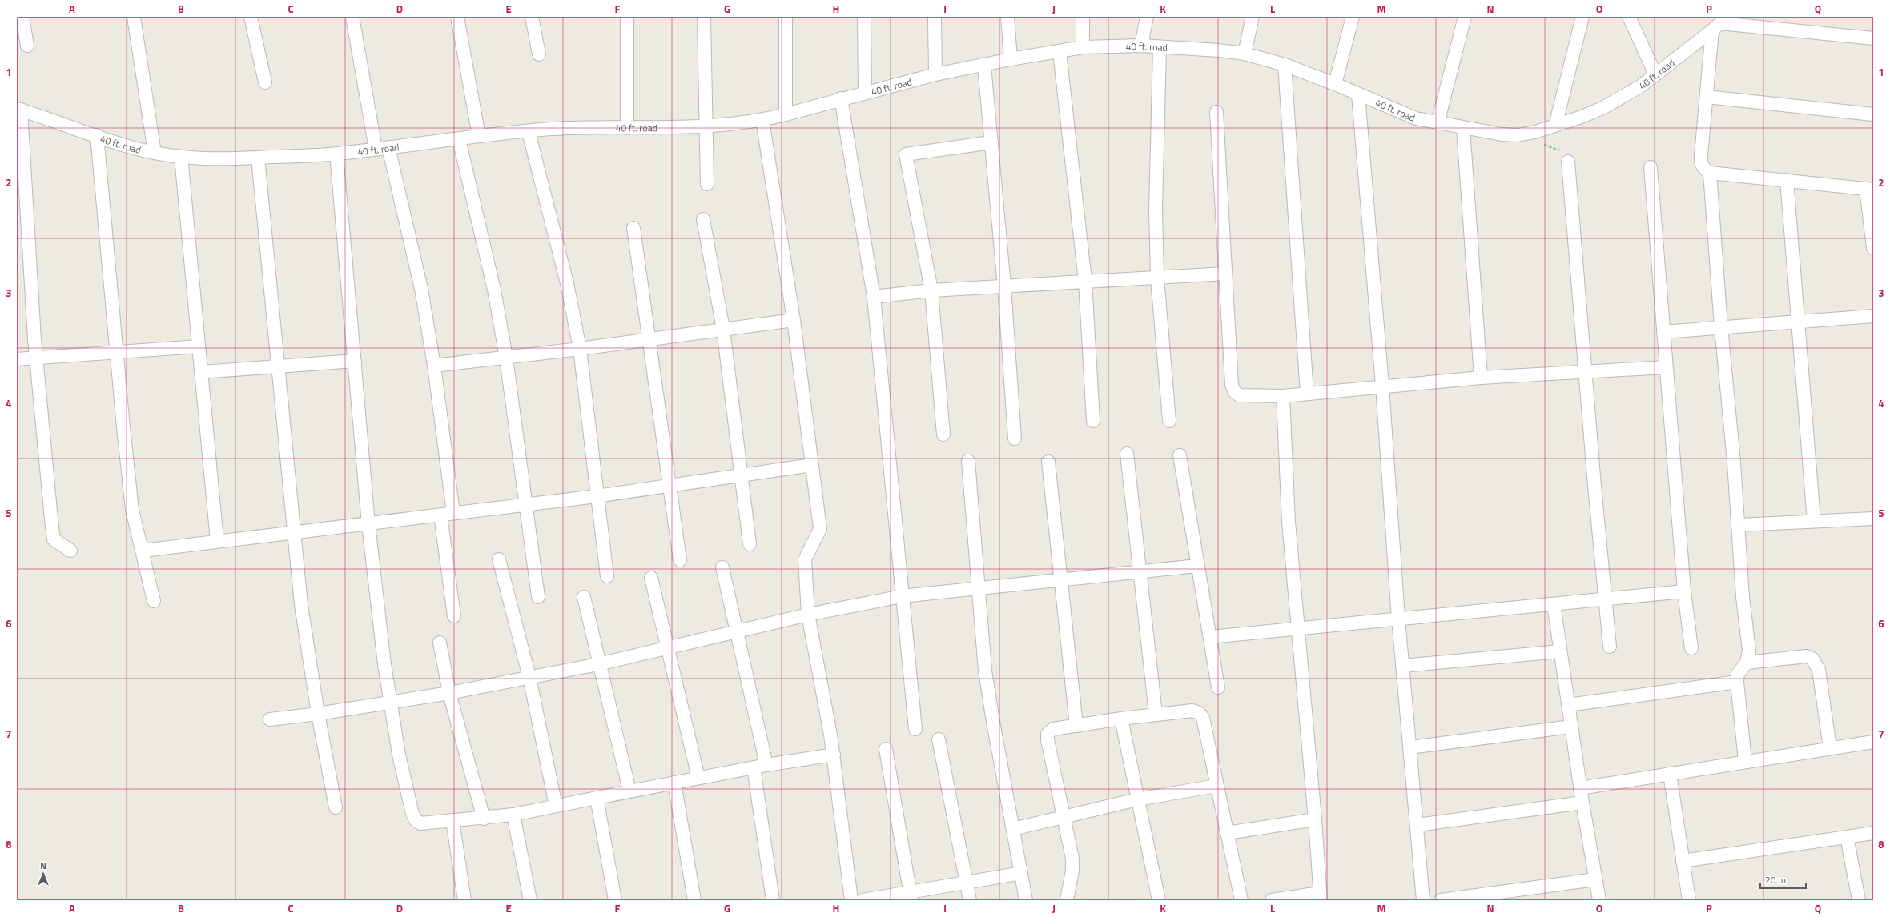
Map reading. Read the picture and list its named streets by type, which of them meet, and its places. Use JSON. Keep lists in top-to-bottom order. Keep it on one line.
{"streets":{"street":["40 ft. road"]},"scale_bar":"20 m","north":"top","grid":{"columns":["A","B","C","D","E","F","G","H","I","J","K","L","M","N","O","P","Q"],"rows":["1","2","3","4","5","6","7","8"]}}
